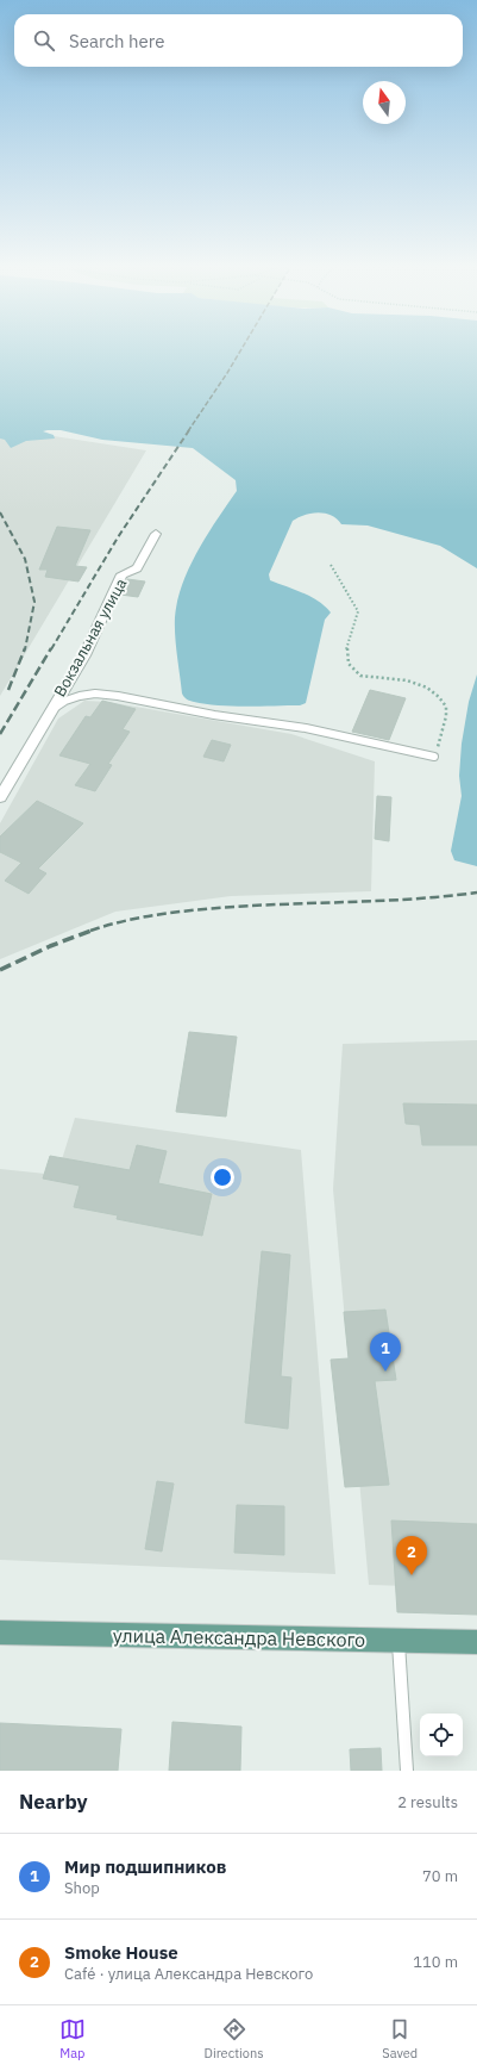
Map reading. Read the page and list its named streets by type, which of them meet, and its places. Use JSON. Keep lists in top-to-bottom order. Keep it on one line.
{"streets":{"main road":["улица Александра Невского"],"street":["Вокзальная улица"]},"north":"top","page":{"search":"Search here","pins":["1","2"],"heading":["Nearby","2 results"],"list":[{"mark":"1","name":"Мир подшипников","note":"Shop","value":"70 m"},{"mark":"2","name":"Smoke House","note":"Café · улица Александра Невского","value":"110 m"}],"nav":["Map","Directions","Saved"]}}
